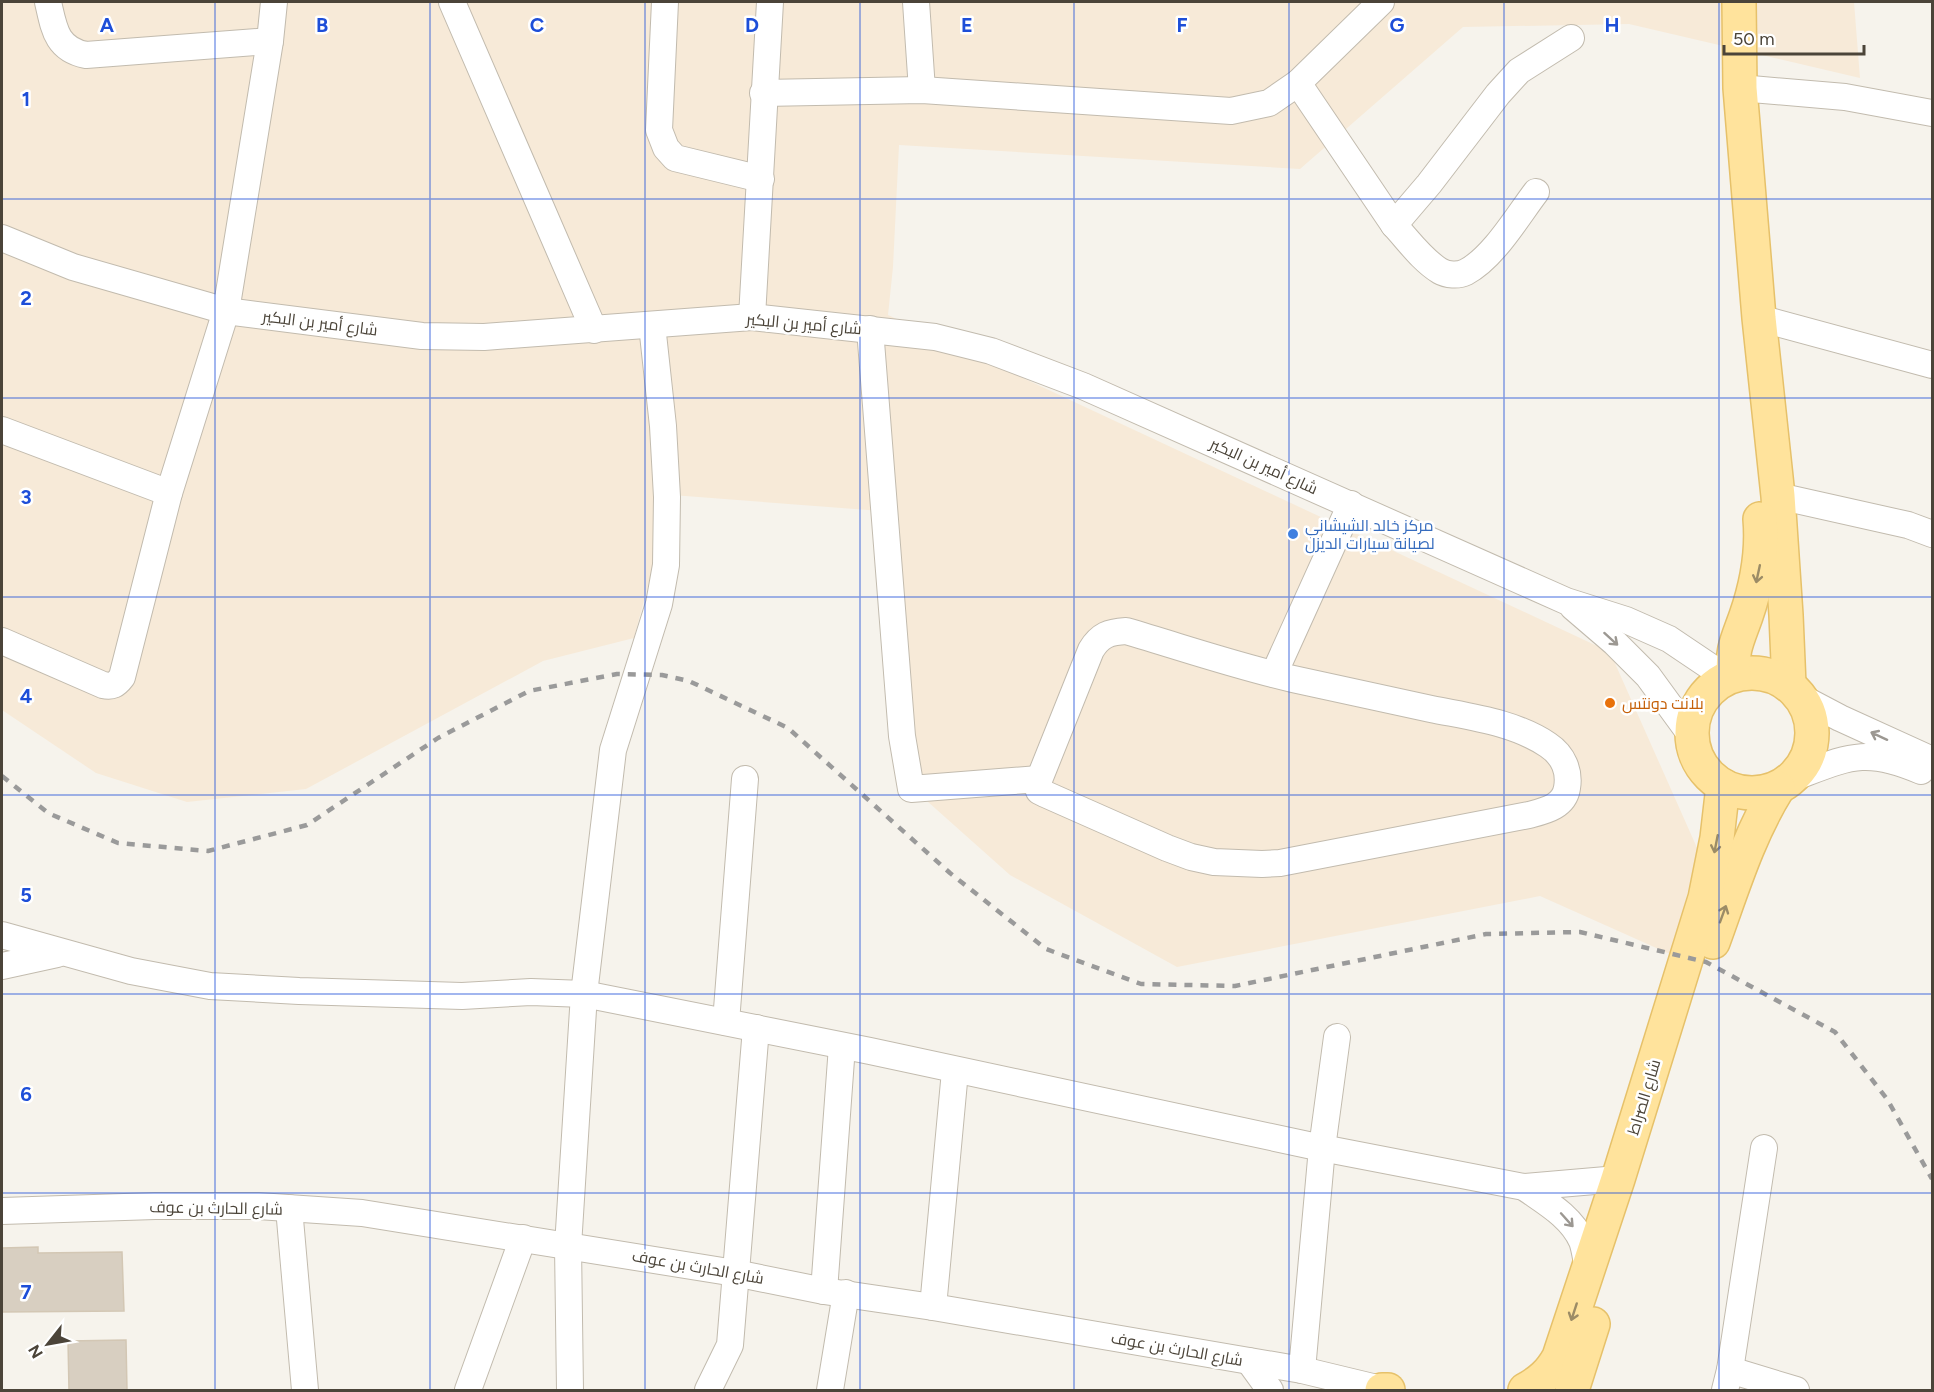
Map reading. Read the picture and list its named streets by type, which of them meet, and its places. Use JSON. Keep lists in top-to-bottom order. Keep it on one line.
{"streets":{"main road":["شارع الصراط"],"street":["شارع أمير بن البكير","شارع الحارث بن عوف"]},"crossings":[["شارع أمير بن البكير","شارع الصراط"]],"places":["مركز خالد الشيشاني لصيانة سيارات الديزل","بلانت دونتس"],"scale_bar":"50 m","north":"bottom left","grid":{"columns":["A","B","C","D","E","F","G","H"],"rows":["1","2","3","4","5","6","7"]}}
